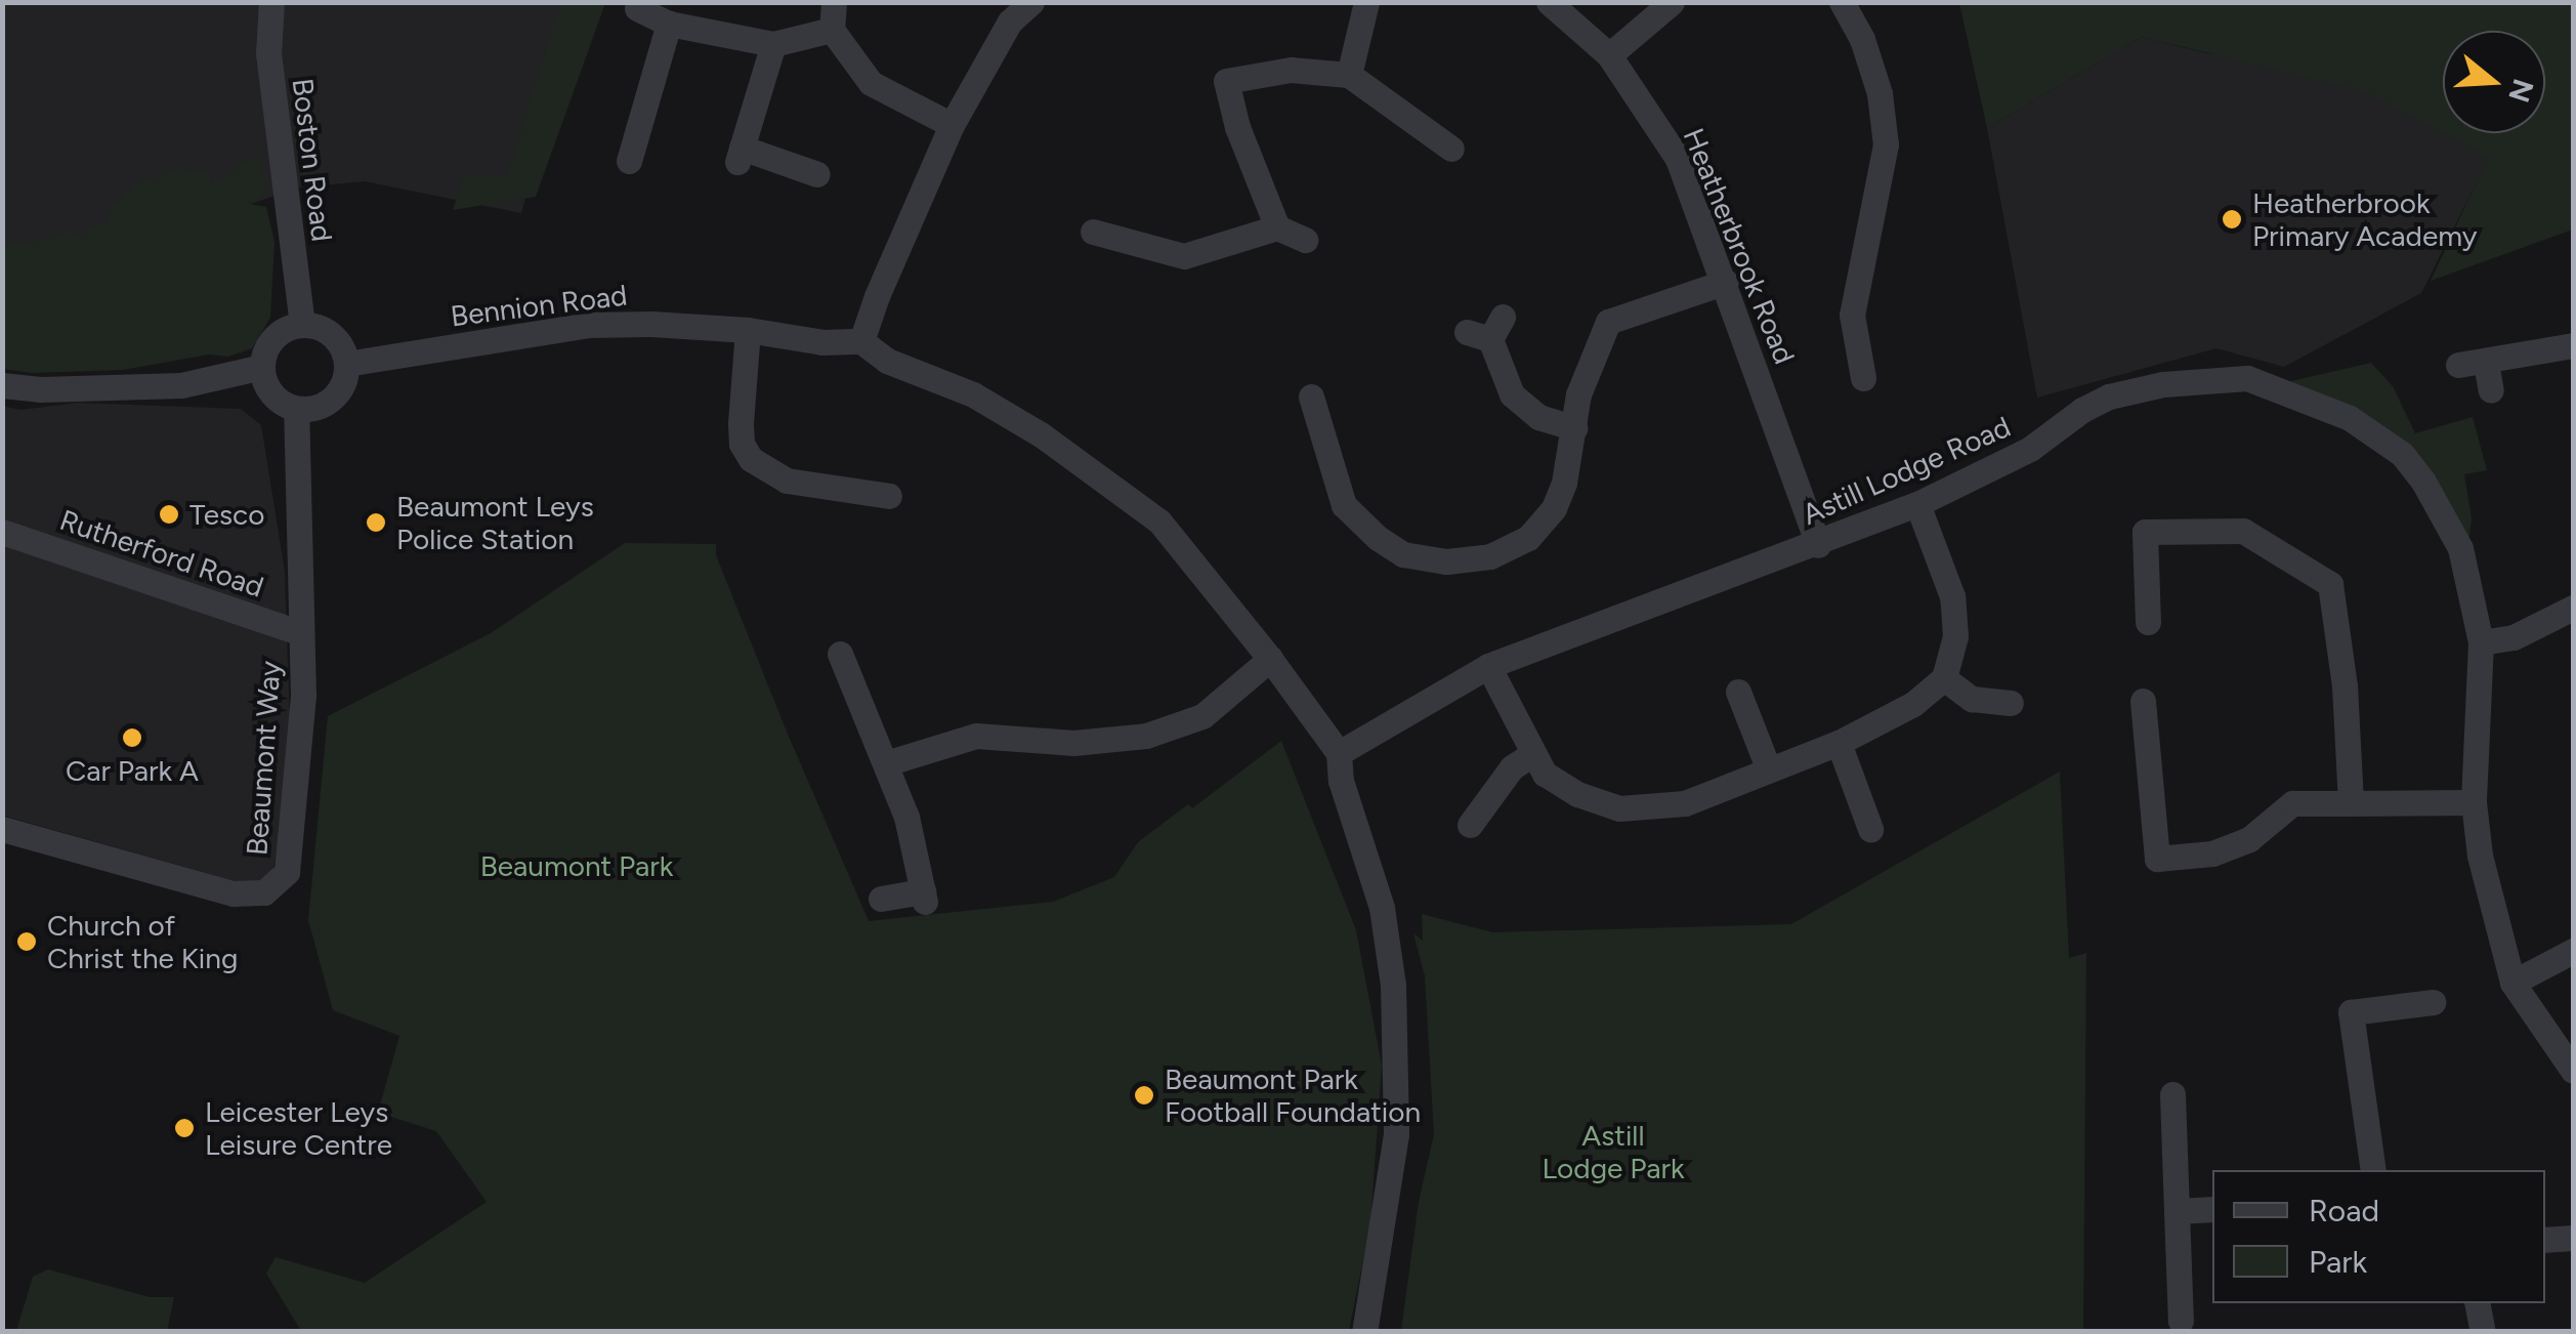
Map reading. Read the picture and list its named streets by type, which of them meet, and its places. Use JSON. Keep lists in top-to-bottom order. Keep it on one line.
{"streets":{"street":["Boston Road","Heatherbrook Road","Bennion Road","Astill Lodge Road","Rutherford Road","Beaumont Way"]},"crossings":[["Boston Road","Bennion Road"],["Boston Road","Beaumont Way"],["Heatherbrook Road","Astill Lodge Road"],["Bennion Road","Beaumont Way"],["Rutherford Road","Beaumont Way"]],"parks":["Beaumont Park","Astill Lodge Park"],"places":["Heatherbrook Primary Academy","Tesco","Beaumont Leys Police Station","Car Park A","Church of Christ the King","Beaumont Park Football Foundation","Leicester Leys Leisure Centre"],"legend":["Road","Park"],"north":"right"}
